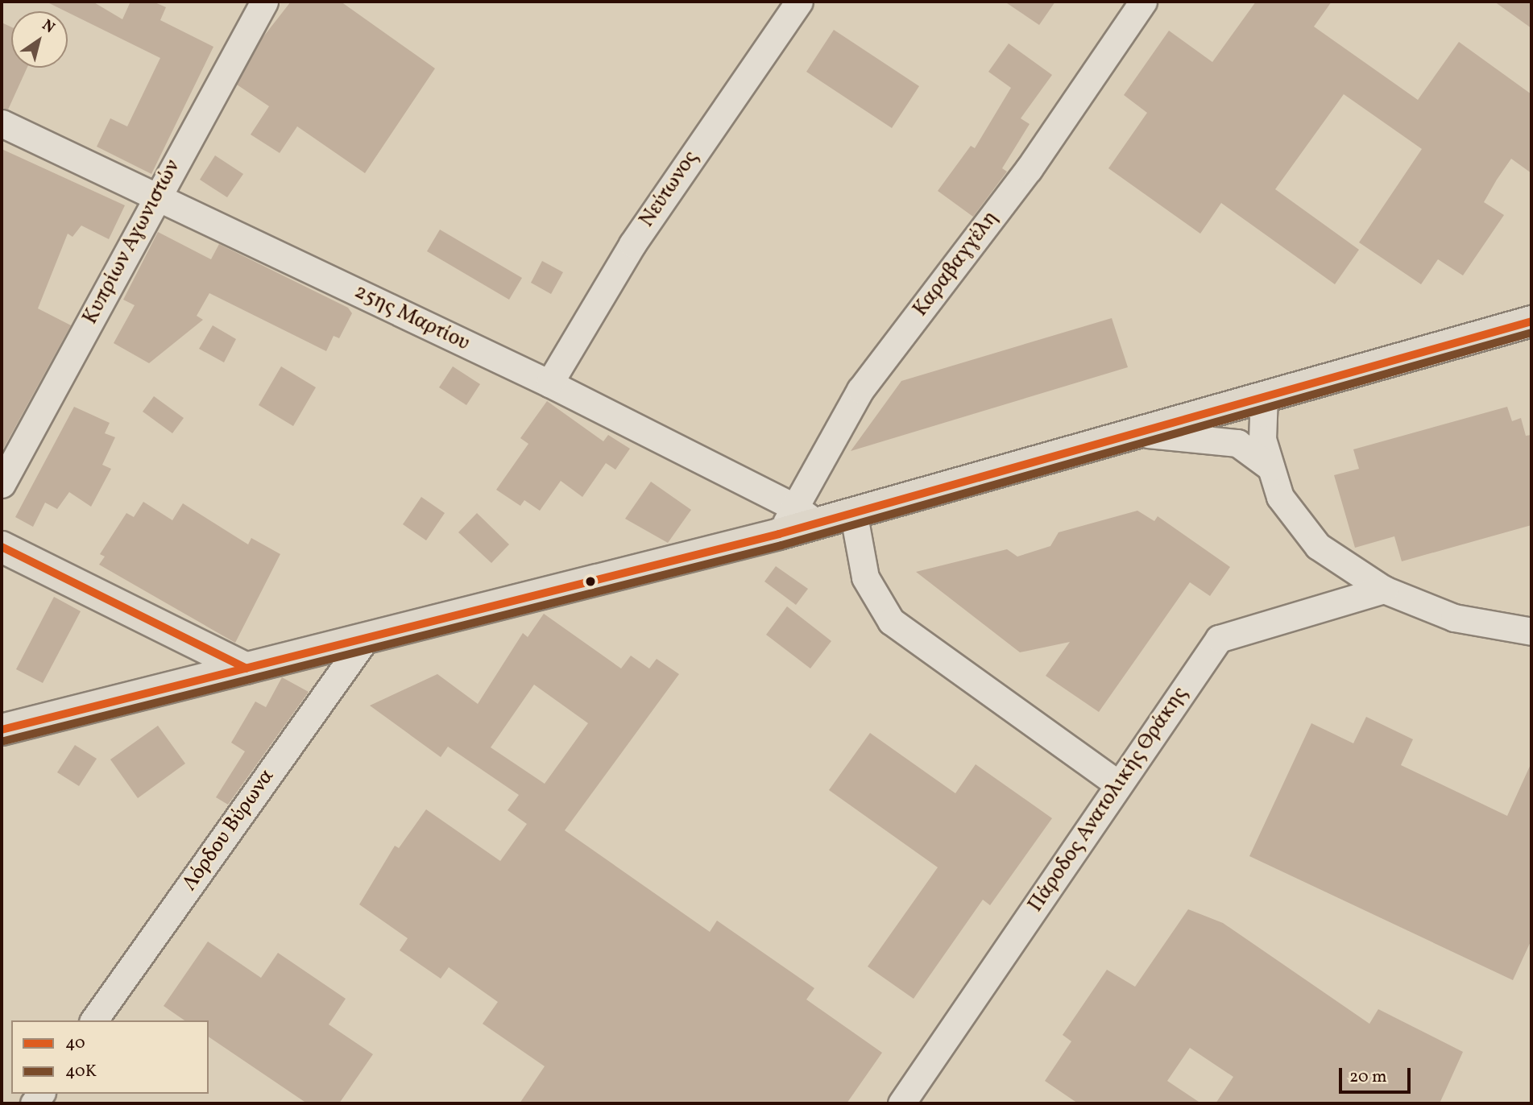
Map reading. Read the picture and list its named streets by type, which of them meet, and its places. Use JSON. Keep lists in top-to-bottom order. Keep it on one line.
{"streets":{"street":["Νεύτωνος","Κυπρίων Αγωνιστών","Καραβαγγέλη","25ης Μαρτίου","Πάροδος Ανατολικής Θράκης","Λόρδου Βύρωνα"]},"crossings":[["Νεύτωνος","25ης Μαρτίου"],["Κυπρίων Αγωνιστών","25ης Μαρτίου"],["Καραβαγγέλη","25ης Μαρτίου"]],"lines":["transit line 40","transit line 40Κ"],"legend":["40","40Κ"],"scale_bar":"20 m","north":"top right"}
